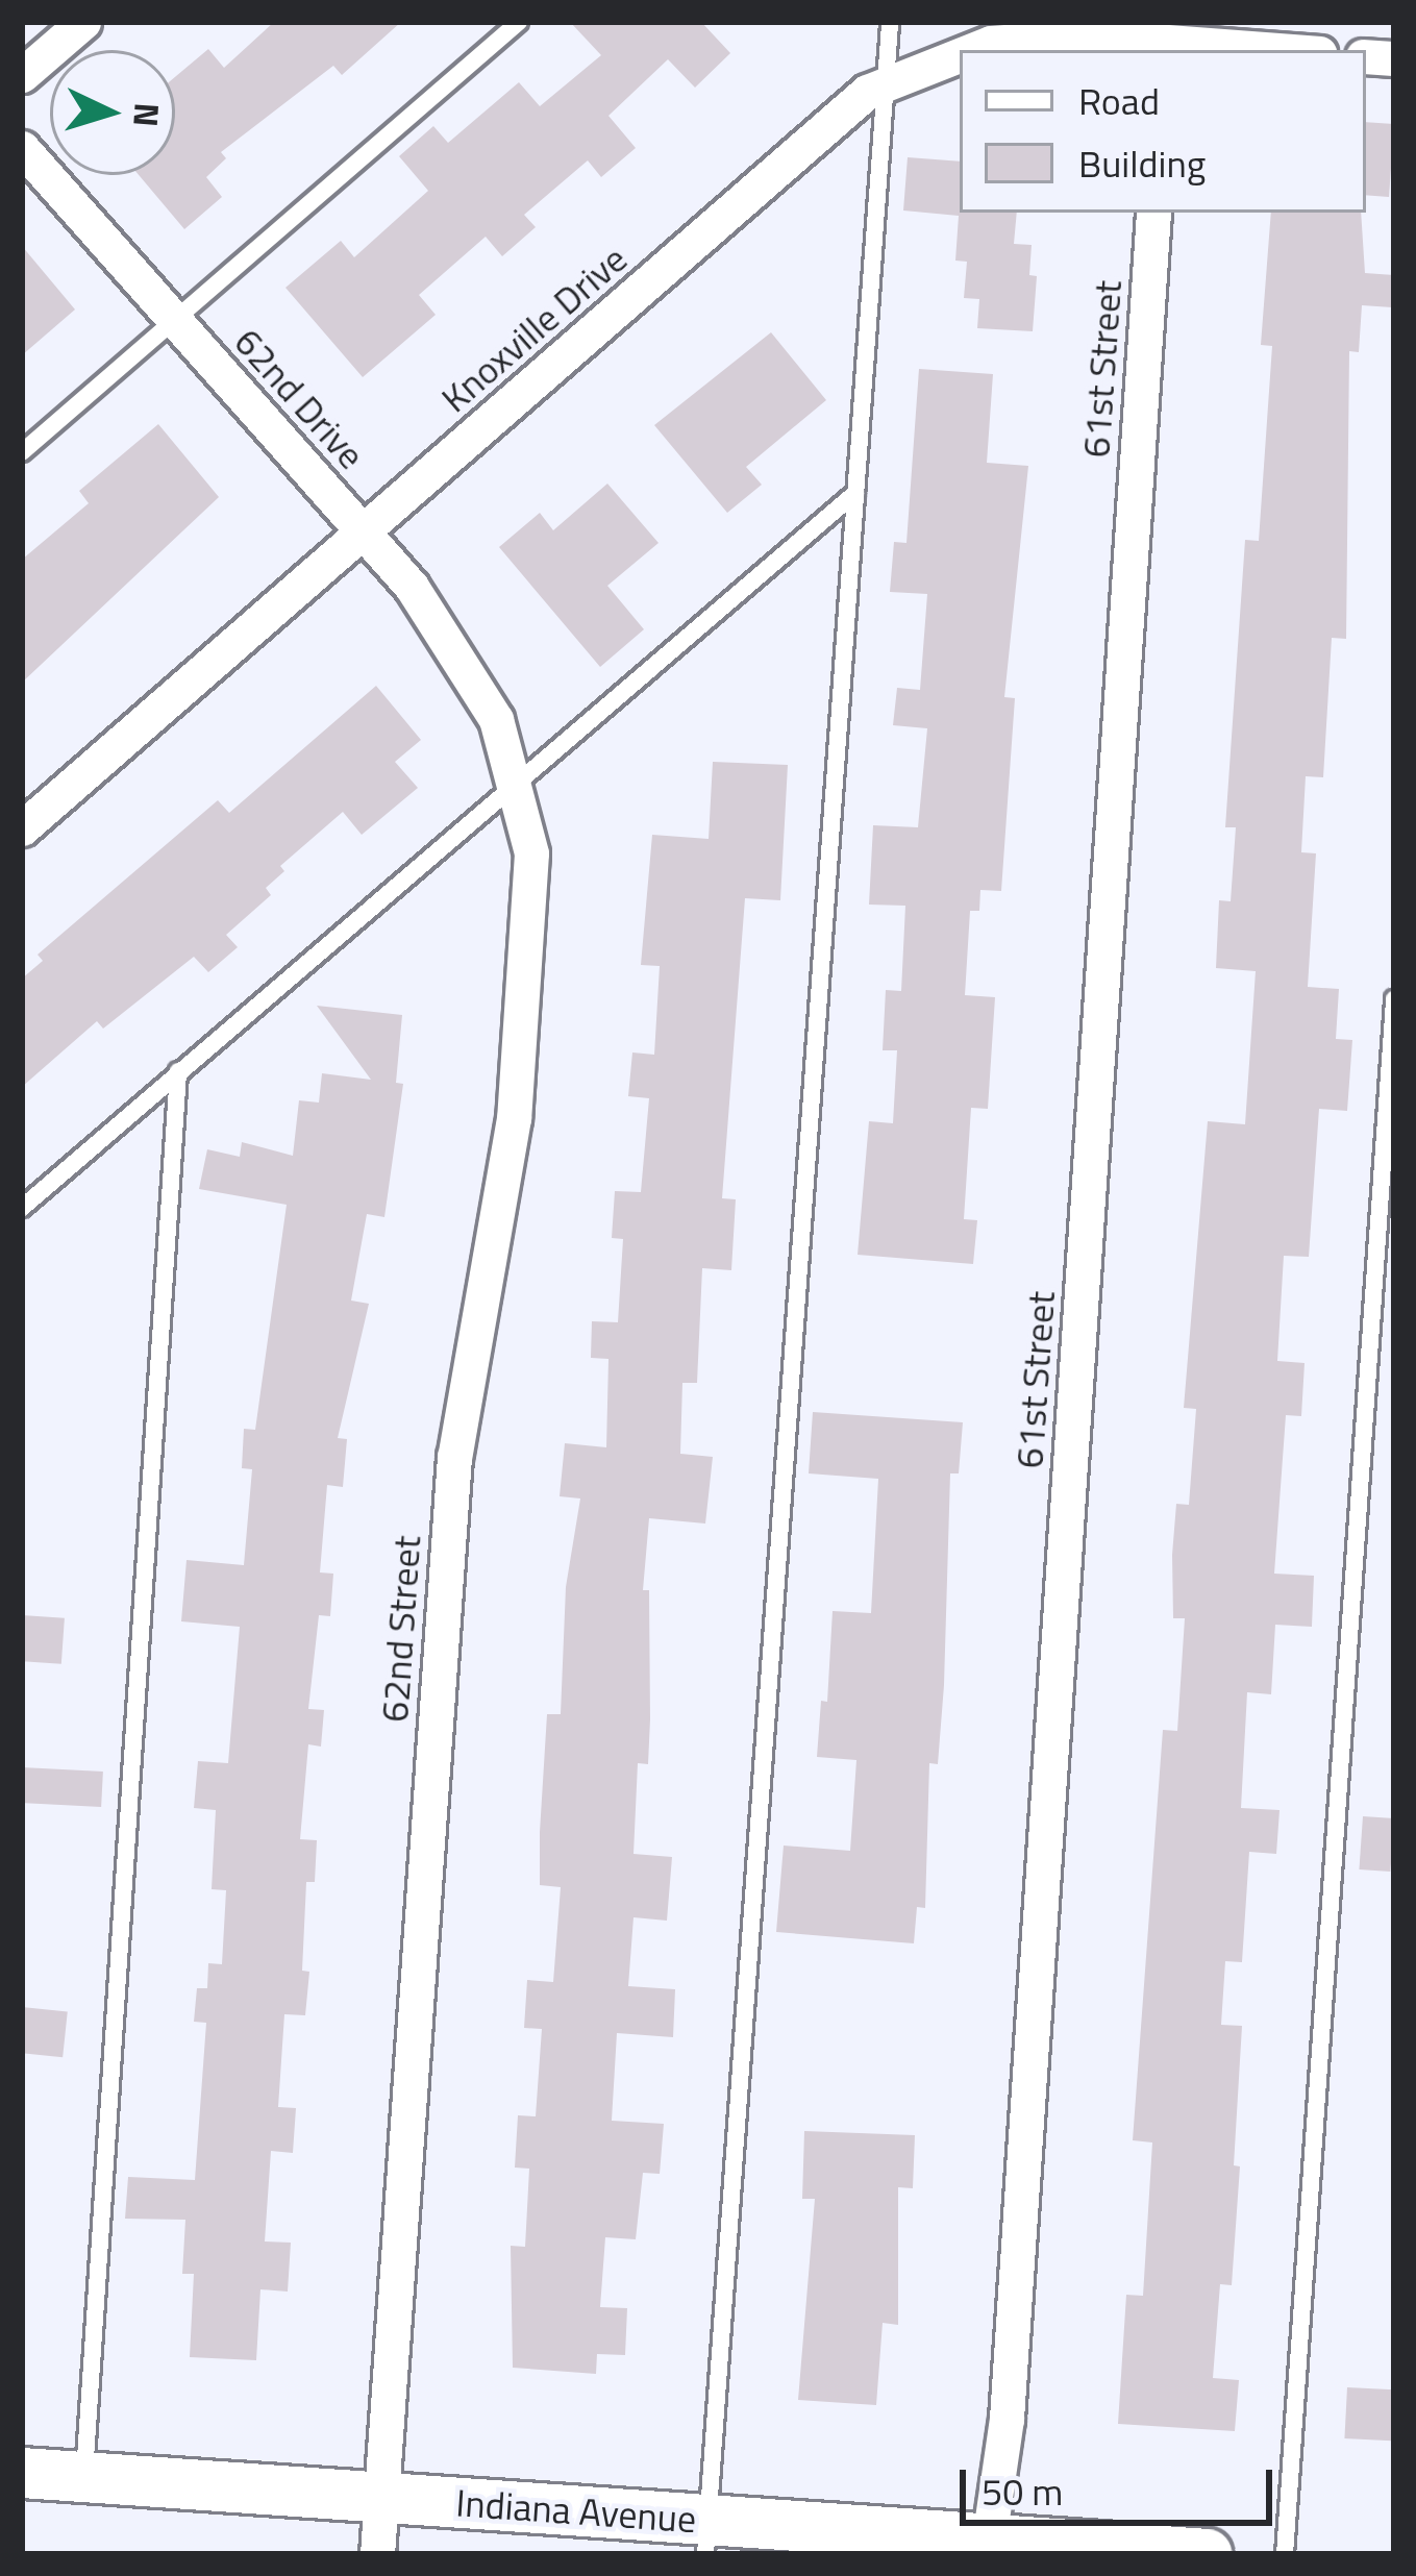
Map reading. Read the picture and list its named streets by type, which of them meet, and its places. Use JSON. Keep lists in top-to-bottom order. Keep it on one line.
{"streets":{"main road":["Indiana Avenue"],"street":["Knoxville Drive","61st Street","62nd Drive","62nd Street"]},"crossings":[["Knoxville Drive","62nd Drive"],["61st Street","Indiana Avenue"],["62nd Drive","62nd Street"],["62nd Street","Indiana Avenue"]],"legend":["Road","Building"],"scale_bar":"50 m","north":"right"}
